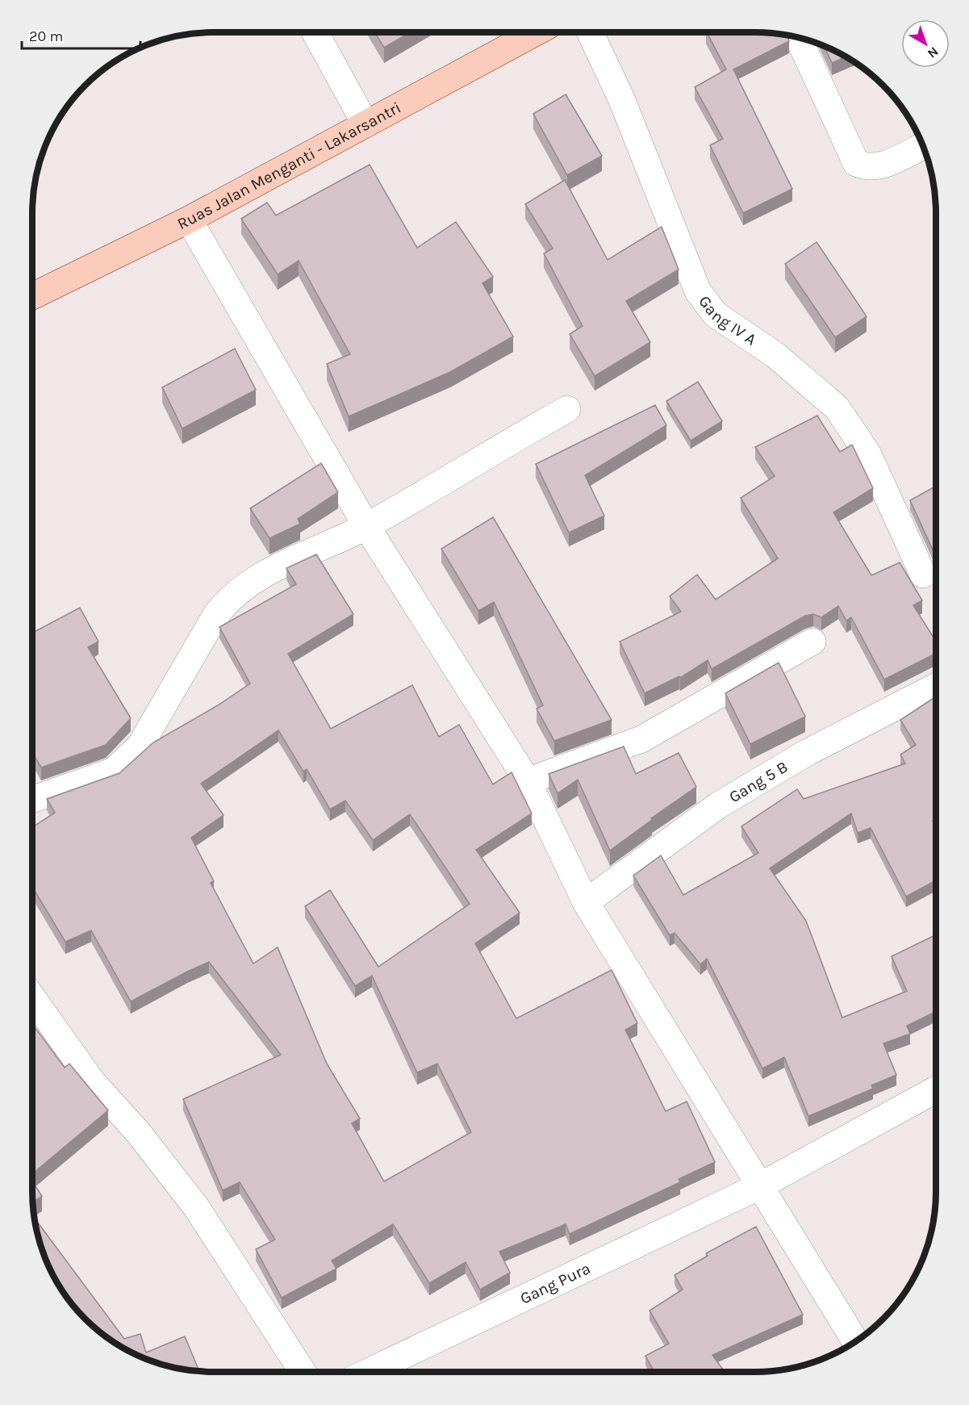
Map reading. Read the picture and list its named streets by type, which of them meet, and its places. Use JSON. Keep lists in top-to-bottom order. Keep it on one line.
{"streets":{"main road":["Ruas Jalan Menganti - Lakarsantri"],"street":["Gang IV A","Gang 5 B","Gang Pura"]},"scale_bar":"20 m","north":"bottom right"}
